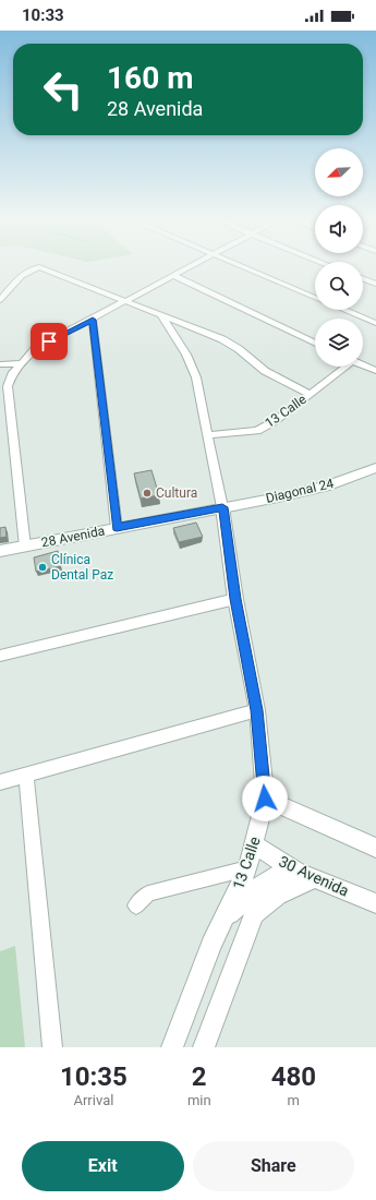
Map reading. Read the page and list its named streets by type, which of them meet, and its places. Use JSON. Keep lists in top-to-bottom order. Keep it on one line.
{"streets":{"street":["13 Calle","Diagonal 24","28 Avenida","30 Avenida"]},"crossings":[["13 Calle","Diagonal 24"],["13 Calle","28 Avenida"],["13 Calle","30 Avenida"],["Diagonal 24","28 Avenida"]],"places":["Cultura","Clínica Dental Paz"],"north":"bottom left","page":{"status":"10:33","turn":["160 m","28 Avenida"],"eta":["10:35","Arrival","2","min","480","m"],"buttons":["Exit","Share"]}}
